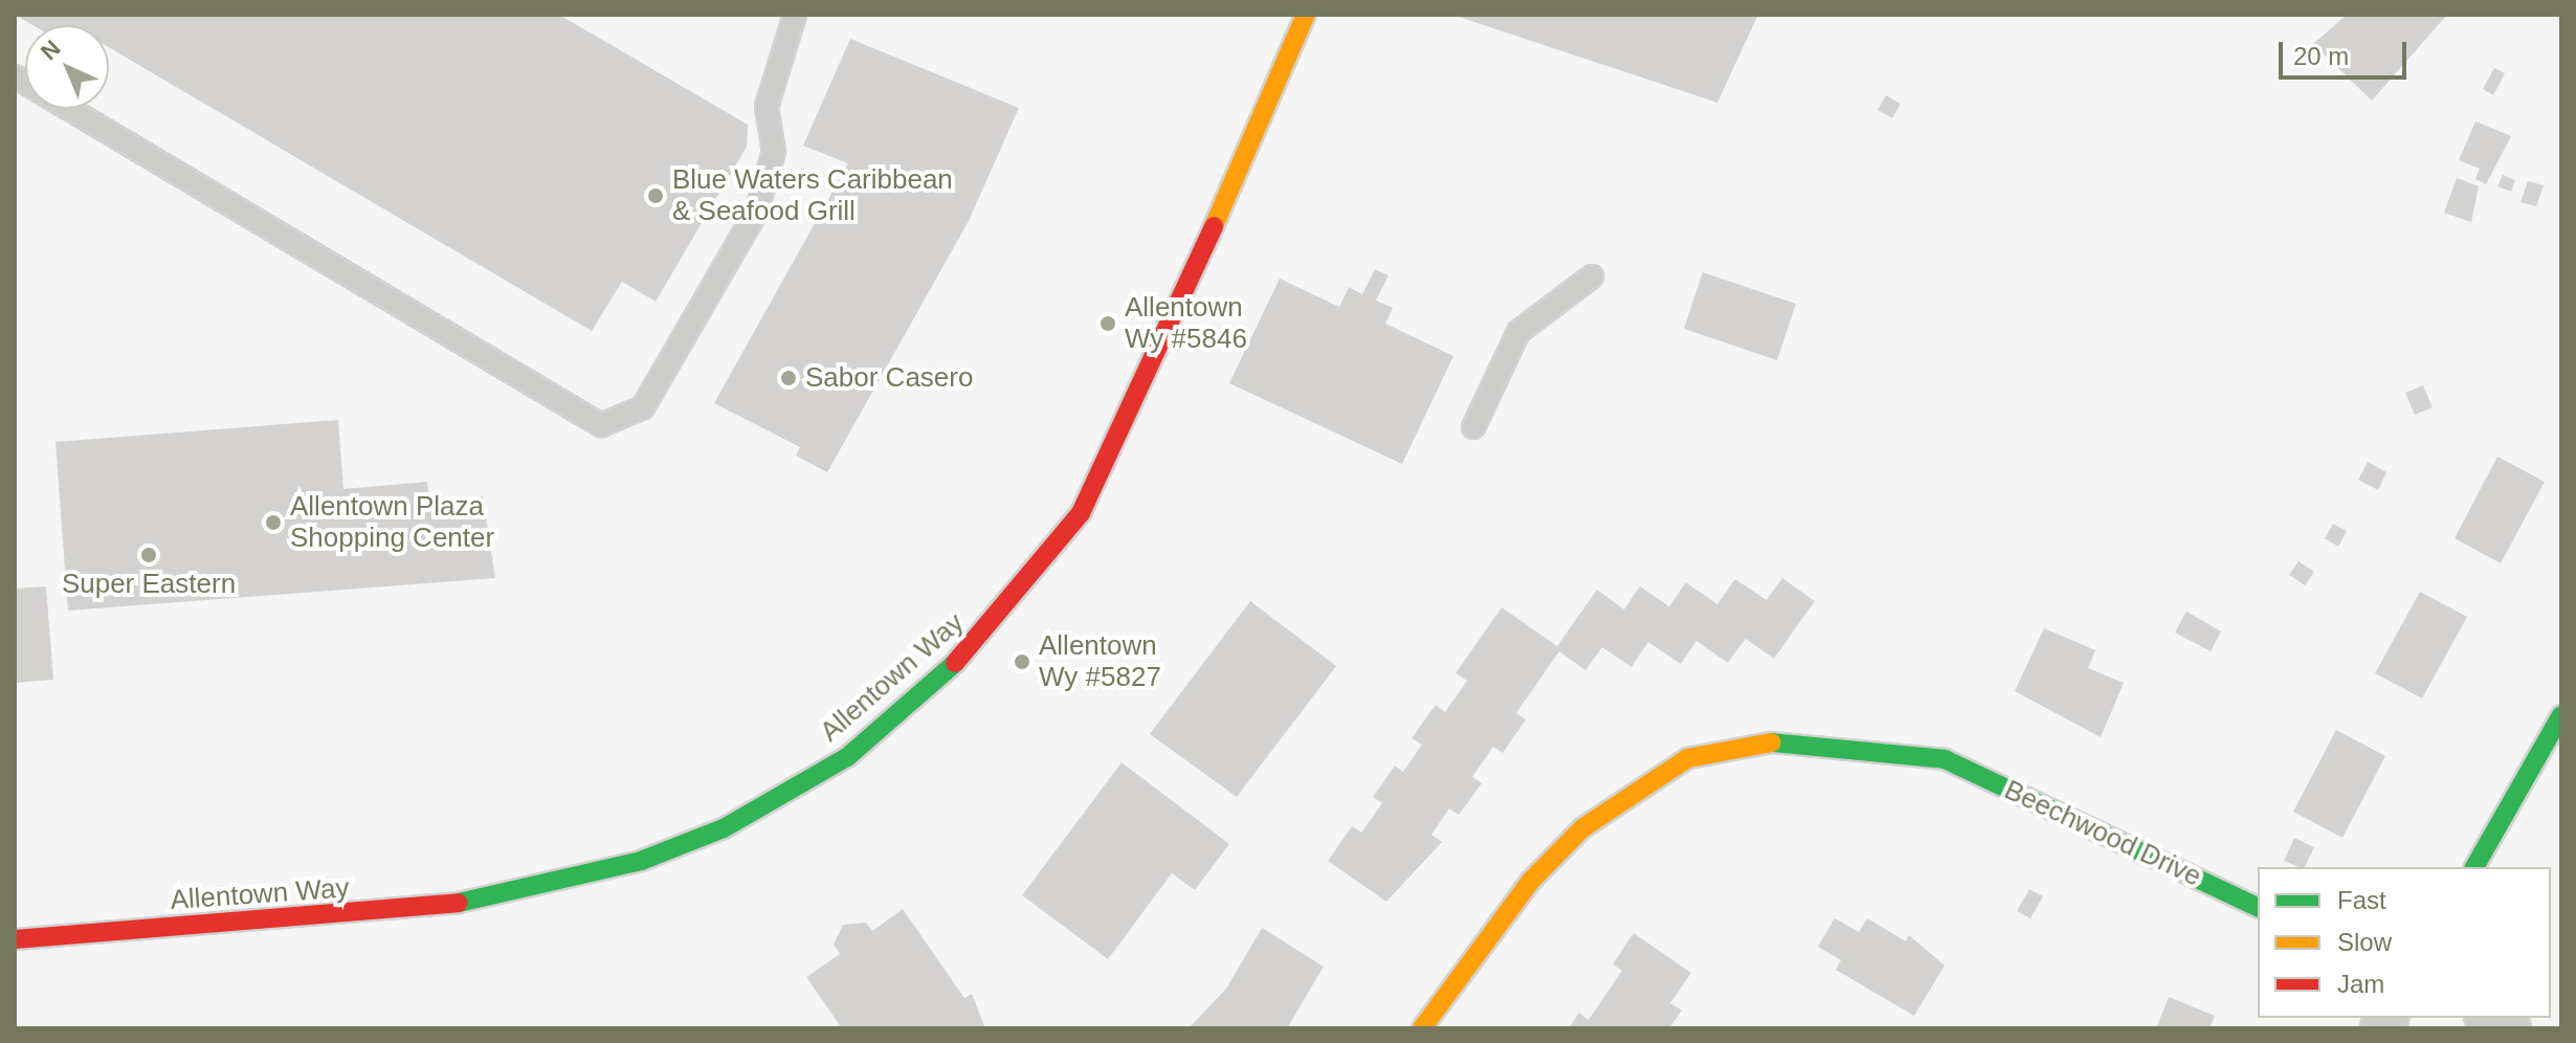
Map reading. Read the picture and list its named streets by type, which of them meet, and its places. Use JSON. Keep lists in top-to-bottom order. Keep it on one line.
{"streets":{"street":["Allentown Way","Beechwood Drive"]},"places":["Blue Waters Caribbean & Seafood Grill","Allentown Wy #5846","Sabor Casero","Allentown Plaza Shopping Center","Super Eastern","Allentown Wy #5827"],"legend":["Fast","Slow","Jam"],"scale_bar":"20 m","north":"top left"}
